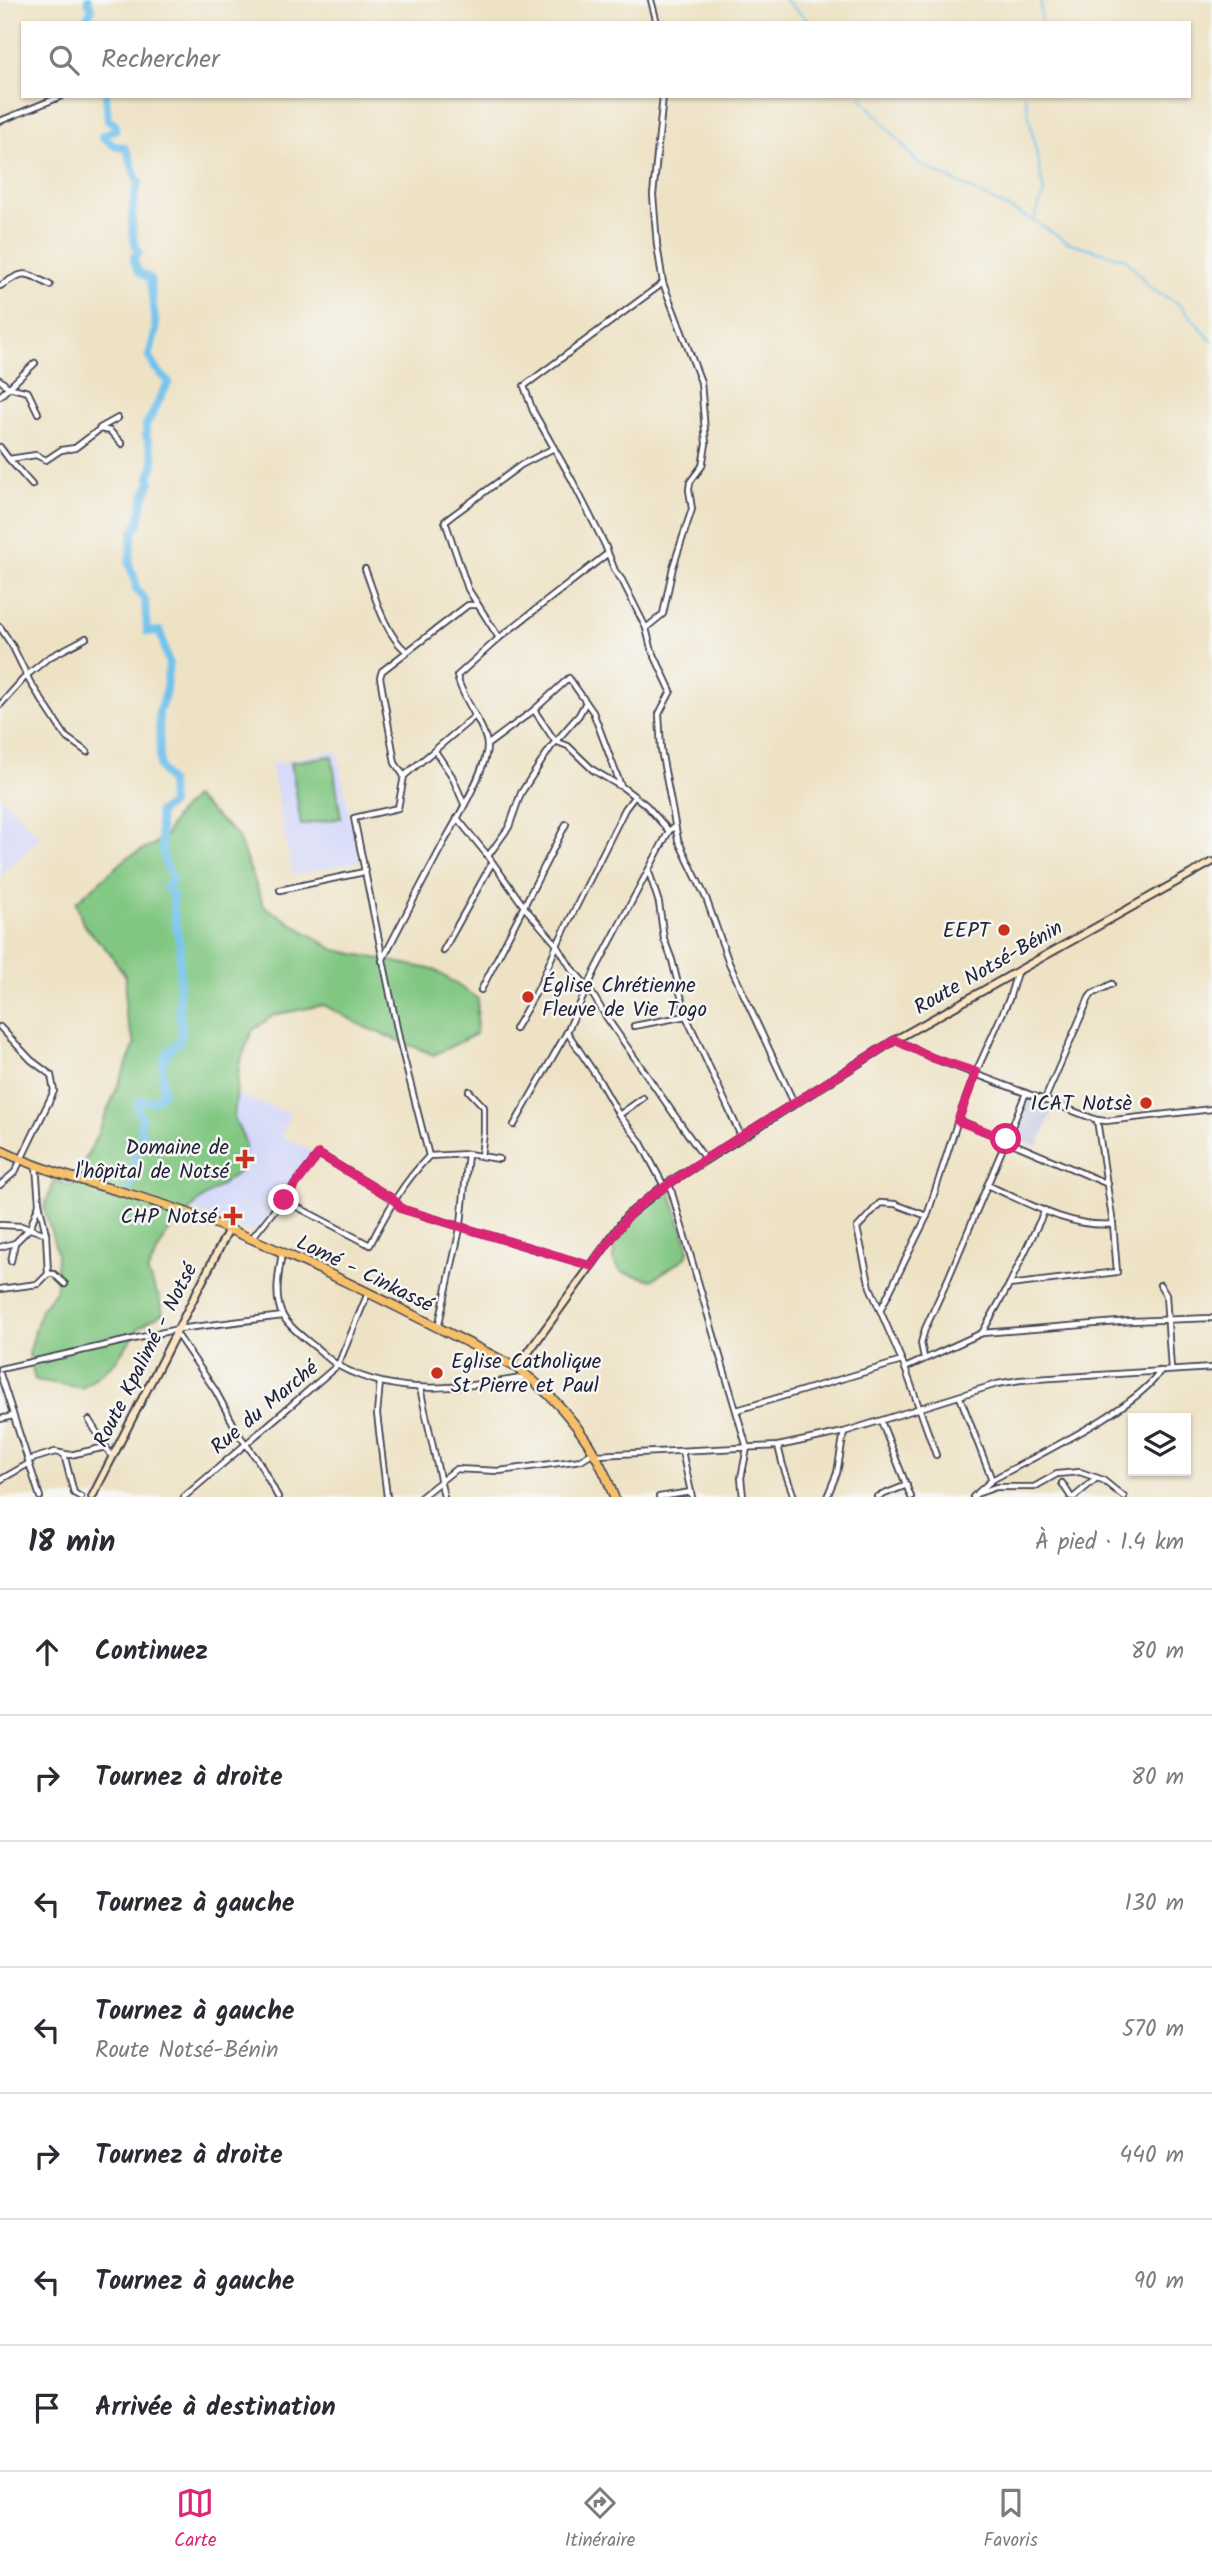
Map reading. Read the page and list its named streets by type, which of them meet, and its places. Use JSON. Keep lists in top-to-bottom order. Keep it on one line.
{"streets":{"highway":["Lomé - Cinkassé"],"main road":["Route Notsé-Bénin","Route Kpalimé - Notsé"],"street":["Rue du Marché"]},"crossings":[["Route Notsé-Bénin","Lomé - Cinkassé"],["Lomé - Cinkassé","Route Kpalimé - Notsé"],["Lomé - Cinkassé","Rue du Marché"]],"places":{"other":["EEPT","Église Chrétienne Fleuve de Vie Togo","ICAT Notsè","Eglise Catholique St Pierre et Paul"],"health":["Domaine de l'hôpital de Notsé","CHP Notsé"]},"page":{"search":"Rechercher","heading":["18 min","À pied · 1.4 km"],"list":[["Continuez","80 m"],["Tournez à droite","80 m"],["Tournez à gauche","130 m"],["Tournez à gauche","Route Notsé-Bénin","570 m"],["Tournez à droite","440 m"],["Tournez à gauche","90 m"],"Arrivée à destination"],"nav":["Carte","Itinéraire","Favoris"]}}
